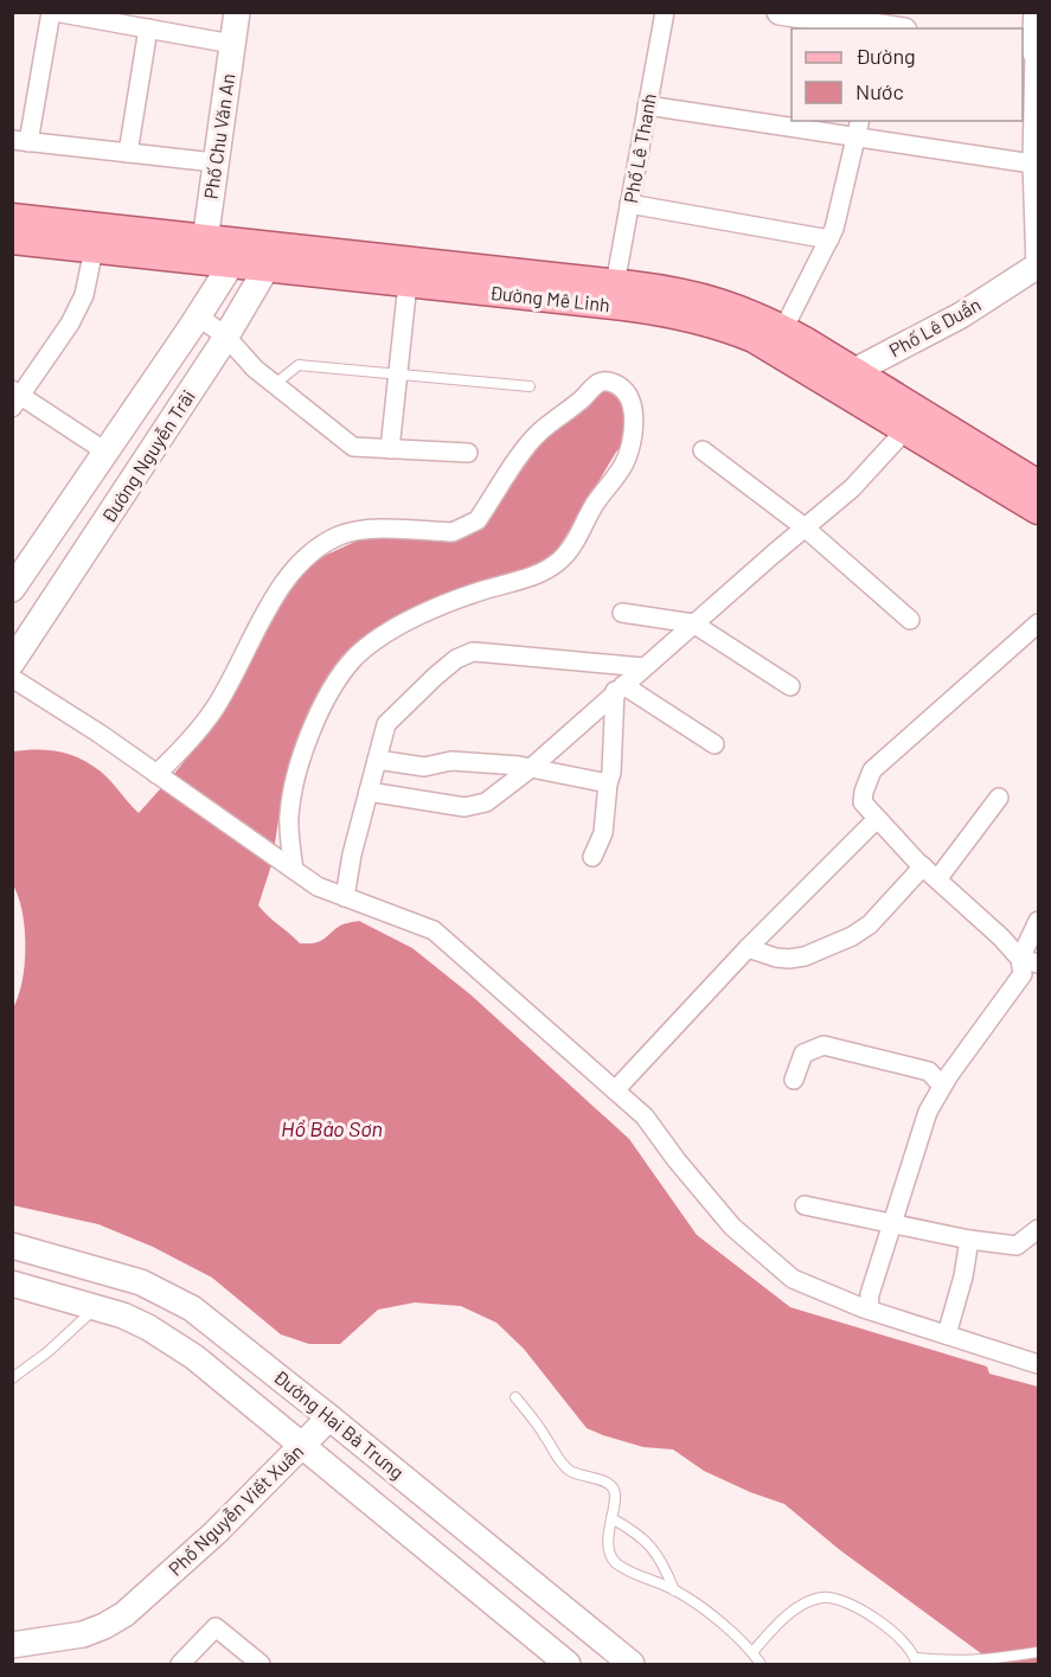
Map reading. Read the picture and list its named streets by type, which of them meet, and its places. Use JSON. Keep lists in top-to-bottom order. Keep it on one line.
{"streets":{"main road":["Phố Chu Văn An","Đường Mê Linh","Phố Lê Duẩn","Đường Nguyễn Trãi","Đường Hai Bà Trưng","Phố Nguyễn Viết Xuân"],"street":["Phố Lê Thanh"]},"crossings":[["Phố Chu Văn An","Đường Mê Linh"],["Phố Lê Thanh","Đường Mê Linh"],["Đường Mê Linh","Phố Lê Duẩn"],["Đường Mê Linh","Đường Nguyễn Trãi"],["Đường Hai Bà Trưng","Phố Nguyễn Viết Xuân"]],"water":["Hồ Bảo Sơn"],"legend":["Đường","Nước"]}
